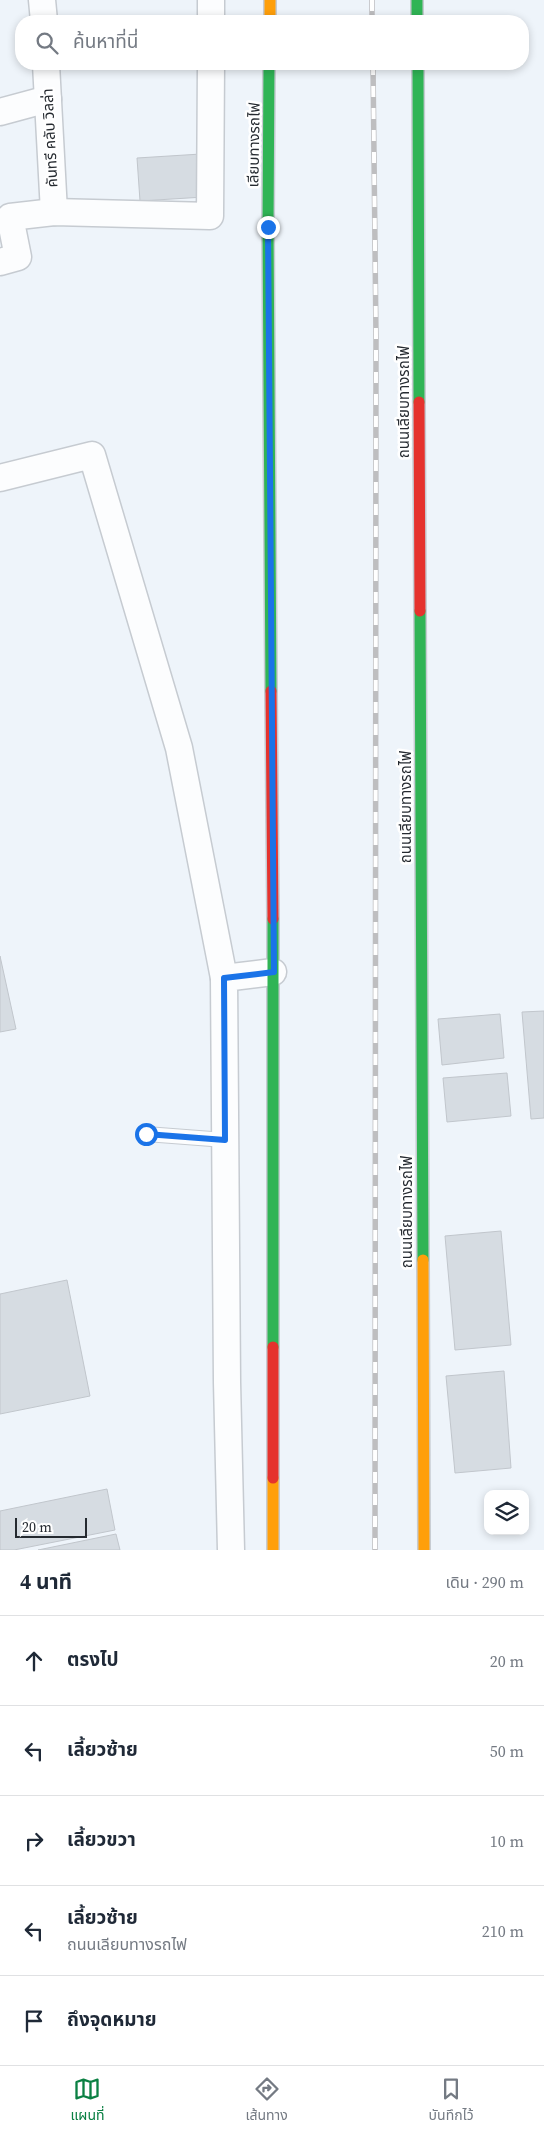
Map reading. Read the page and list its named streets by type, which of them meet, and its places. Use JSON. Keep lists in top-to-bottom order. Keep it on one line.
{"streets":{"street":["คันทรี คลับ วิลล่า","เลียบทางรถไฟ","ถนนเลียบทางรถไฟ"]},"scale_bar":"20 m","page":{"search":"ค้นหาที่นี่","scale":"20 m","heading":["4 นาที","เดิน · 290 m"],"list":[["ตรงไป","20 m"],["เลี้ยวซ้าย","50 m"],["เลี้ยวขวา","10 m"],["เลี้ยวซ้าย","ถนนเลียบทางรถไฟ","210 m"],"ถึงจุดหมาย"],"nav":["แผนที่","เส้นทาง","บันทึกไว้"]}}
